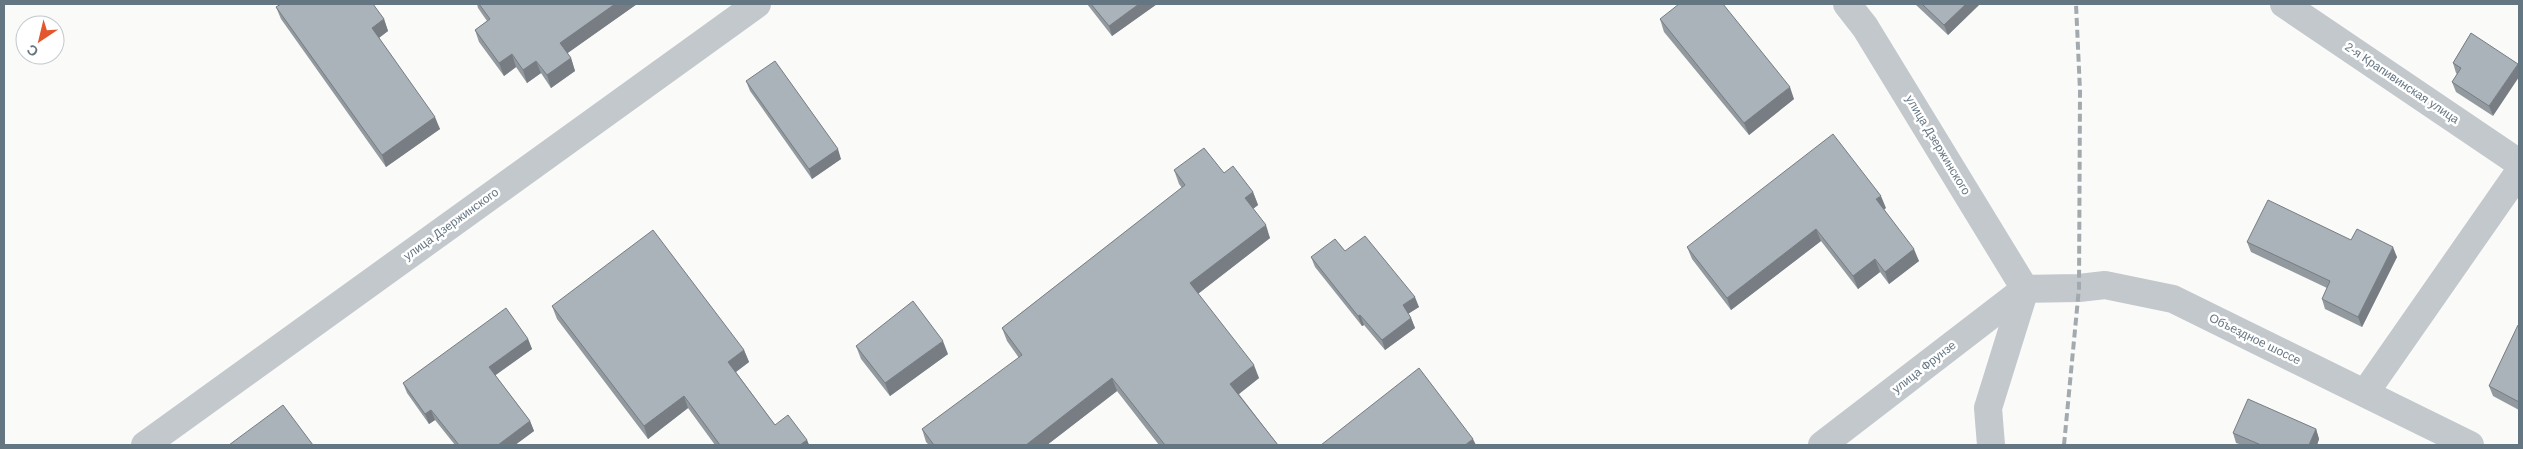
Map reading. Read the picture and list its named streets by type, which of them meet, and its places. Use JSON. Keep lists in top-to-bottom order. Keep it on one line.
{"streets":{"street":["2-я Крапивинская улица","улица Дзержинского","Объездное шоссе","улица Фрунзе"]},"crossings":[["улица Дзержинского","Объездное шоссе"],["улица Дзержинского","улица Фрунзе"],["Объездное шоссе","улица Фрунзе"]],"north":"bottom left"}
